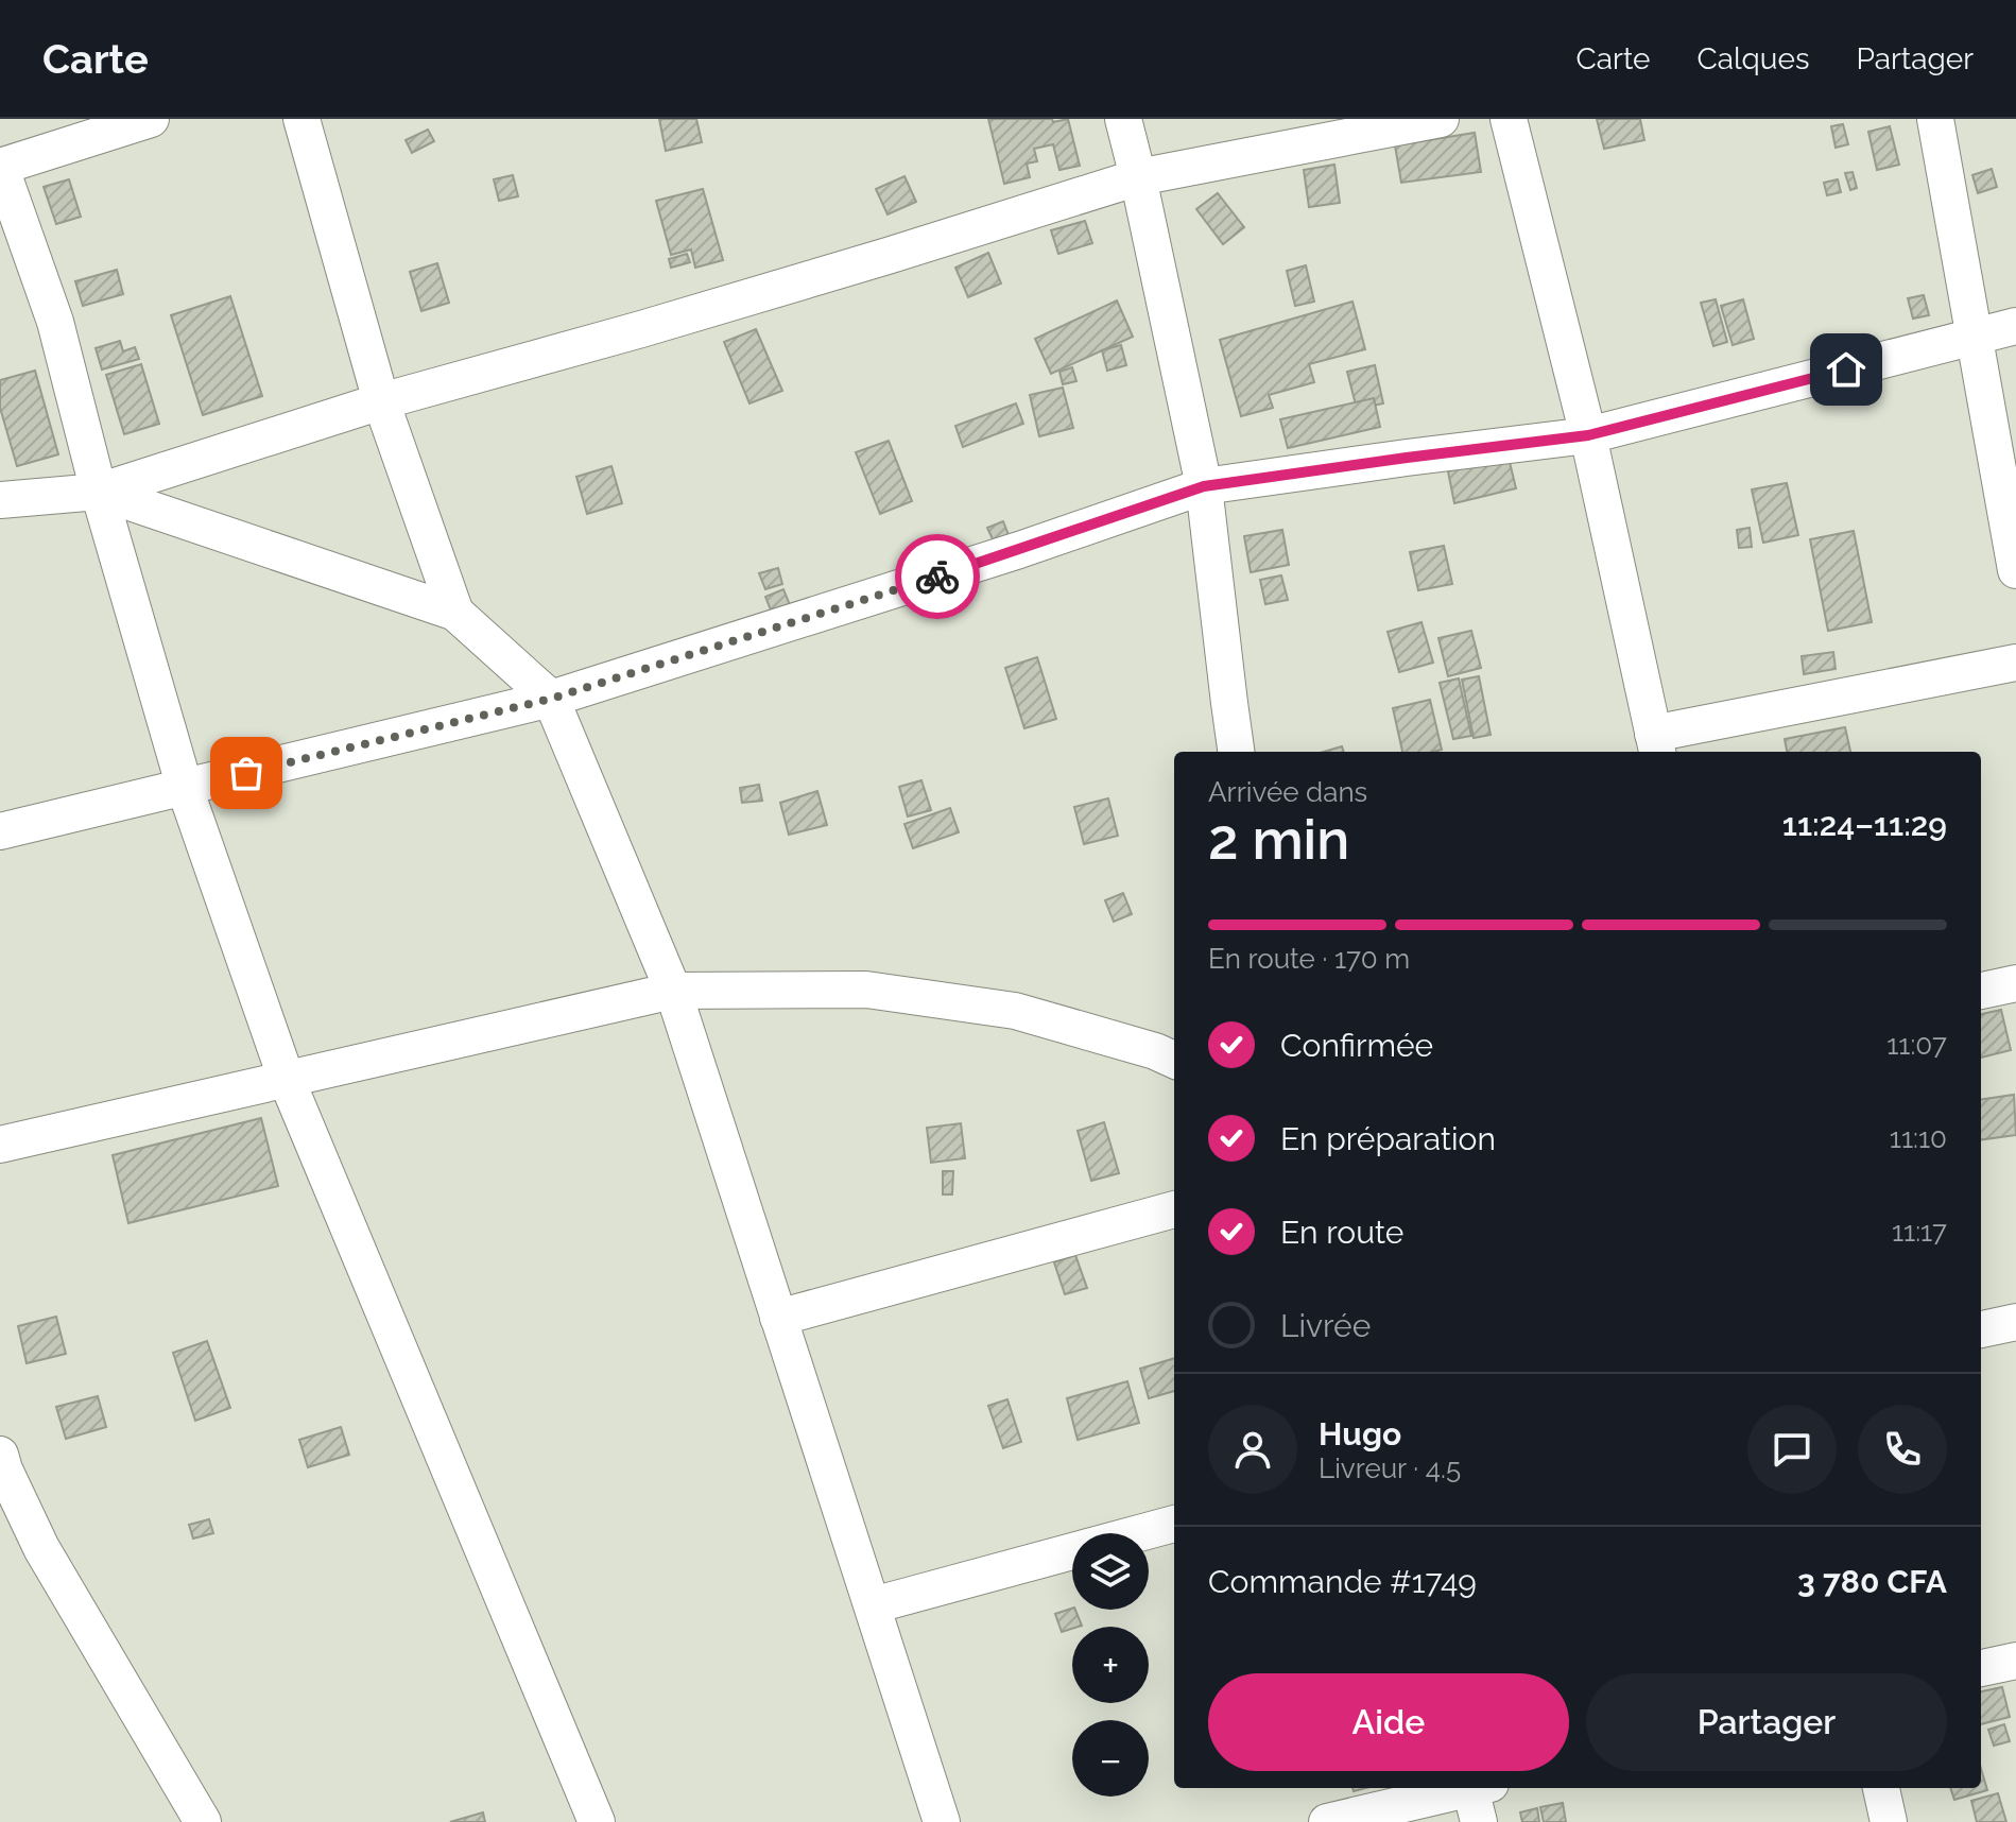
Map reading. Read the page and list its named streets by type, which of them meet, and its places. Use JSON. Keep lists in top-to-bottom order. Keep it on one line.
{"page":{"header":"Carte","nav":["Carte","Calques","Partager"],"heading":["2 min","Arrivée dans","11:24–11:29"],"panel":["Hugo","Livreur · 4.5","Commande #1749","3 780 CFA"],"bar":"En route · 170 m","list":[["Confirmée","11:07"],["En préparation","11:10"],["En route","11:17"],"Livrée"],"map_buttons":["+","−"],"buttons":["Aide","Partager"]}}
